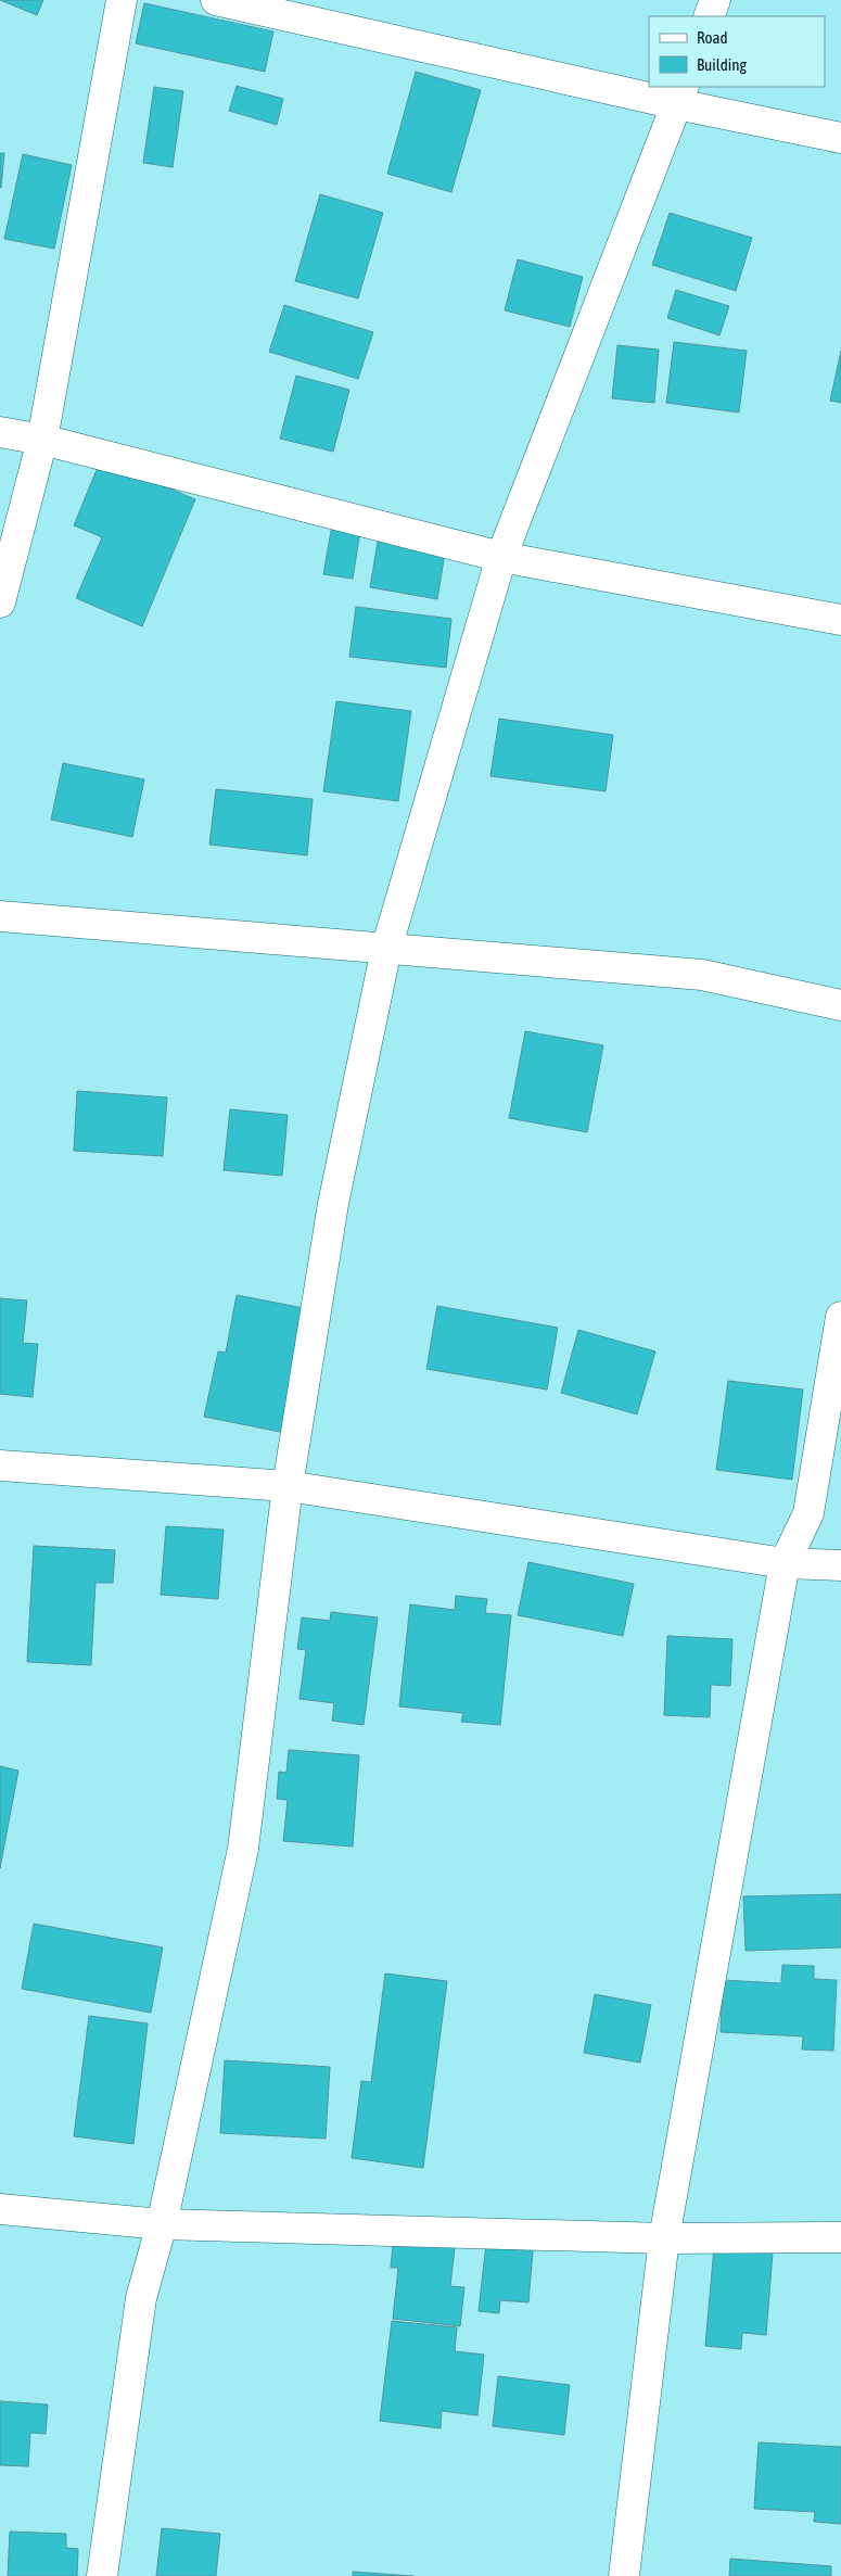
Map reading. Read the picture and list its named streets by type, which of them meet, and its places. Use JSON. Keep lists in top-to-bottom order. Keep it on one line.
{"legend":["Road","Building"]}
